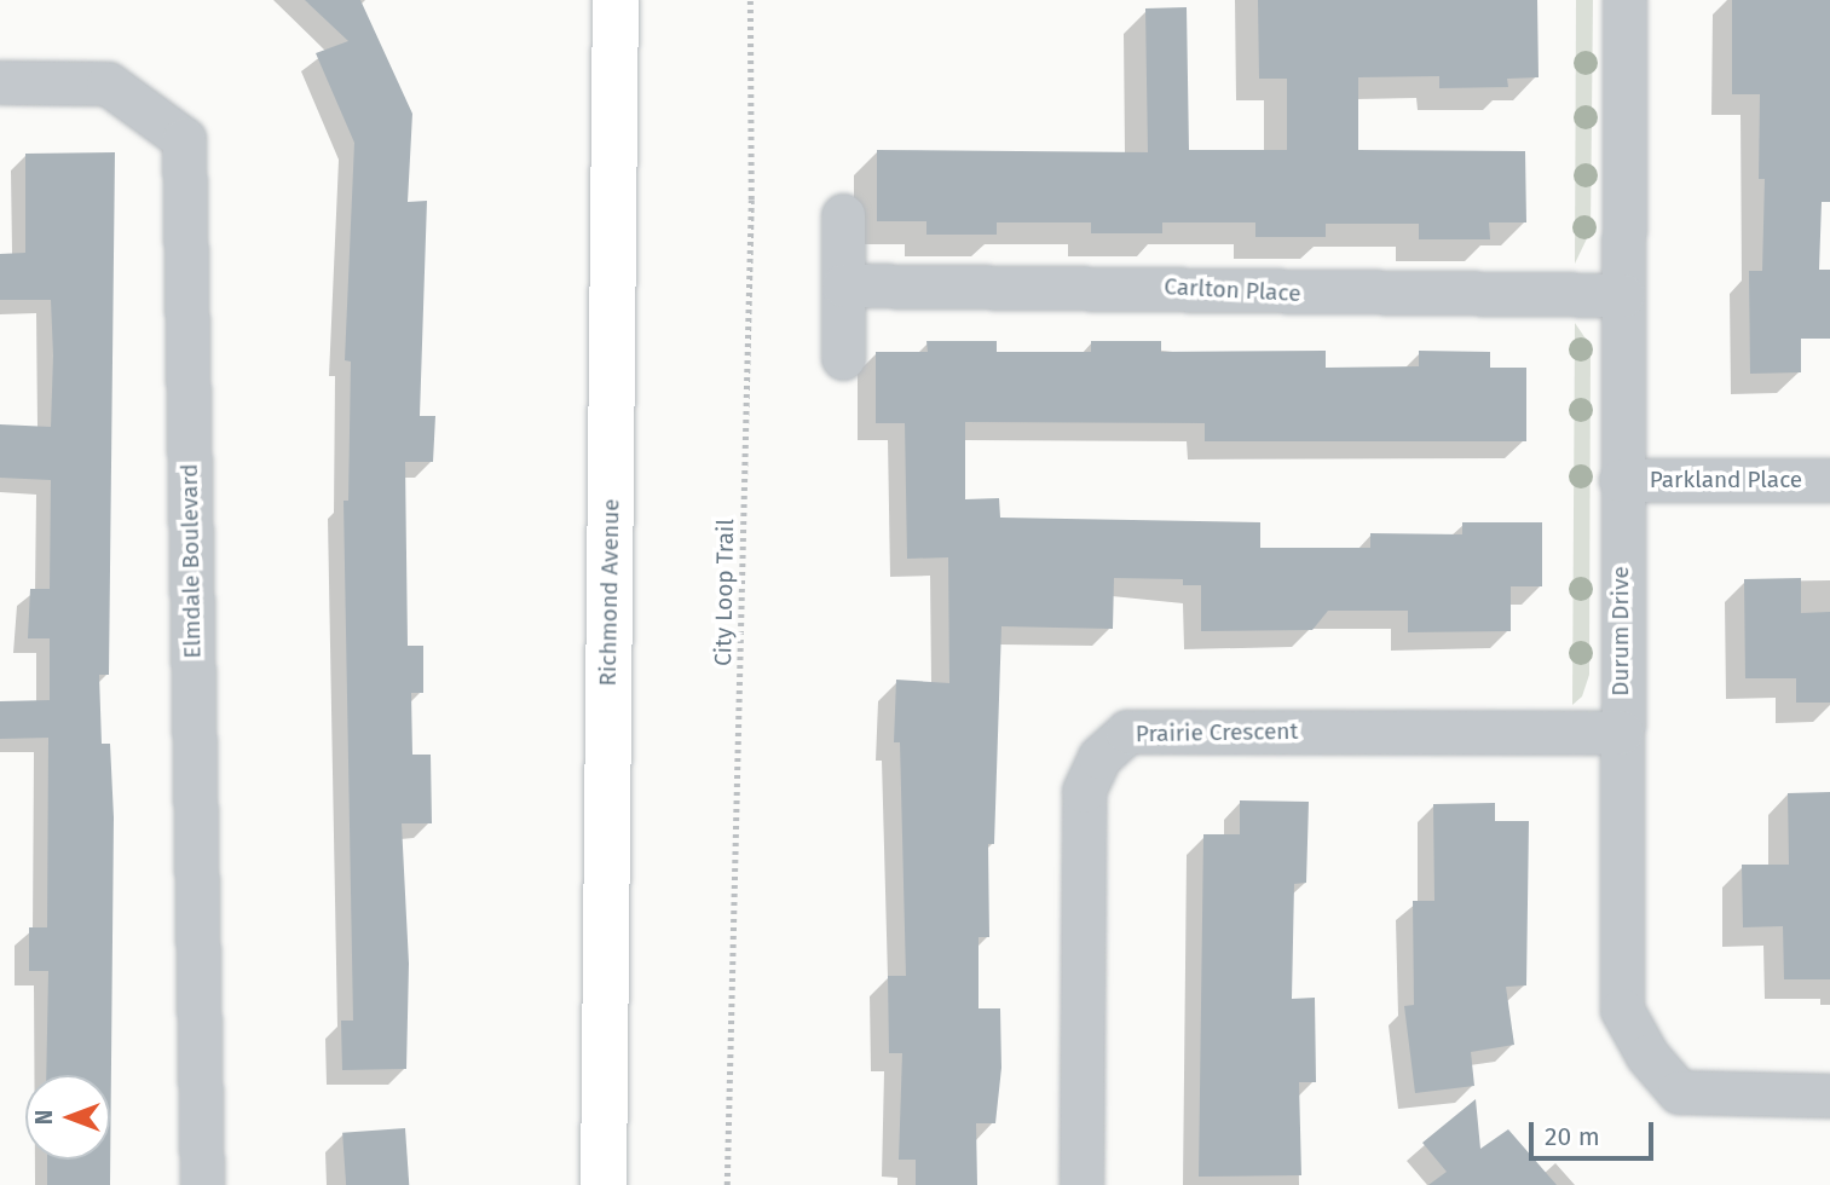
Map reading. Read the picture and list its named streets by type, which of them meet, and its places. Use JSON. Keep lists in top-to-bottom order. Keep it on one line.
{"streets":{"main road":["Richmond Avenue"],"street":["Carlton Place","Parkland Place","Elmdale Boulevard","Durum Drive","Prairie Crescent"],"path":["City Loop Trail"]},"crossings":[["Carlton Place","Durum Drive"],["Parkland Place","Durum Drive"],["Durum Drive","Prairie Crescent"]],"scale_bar":"20 m","north":"left"}
